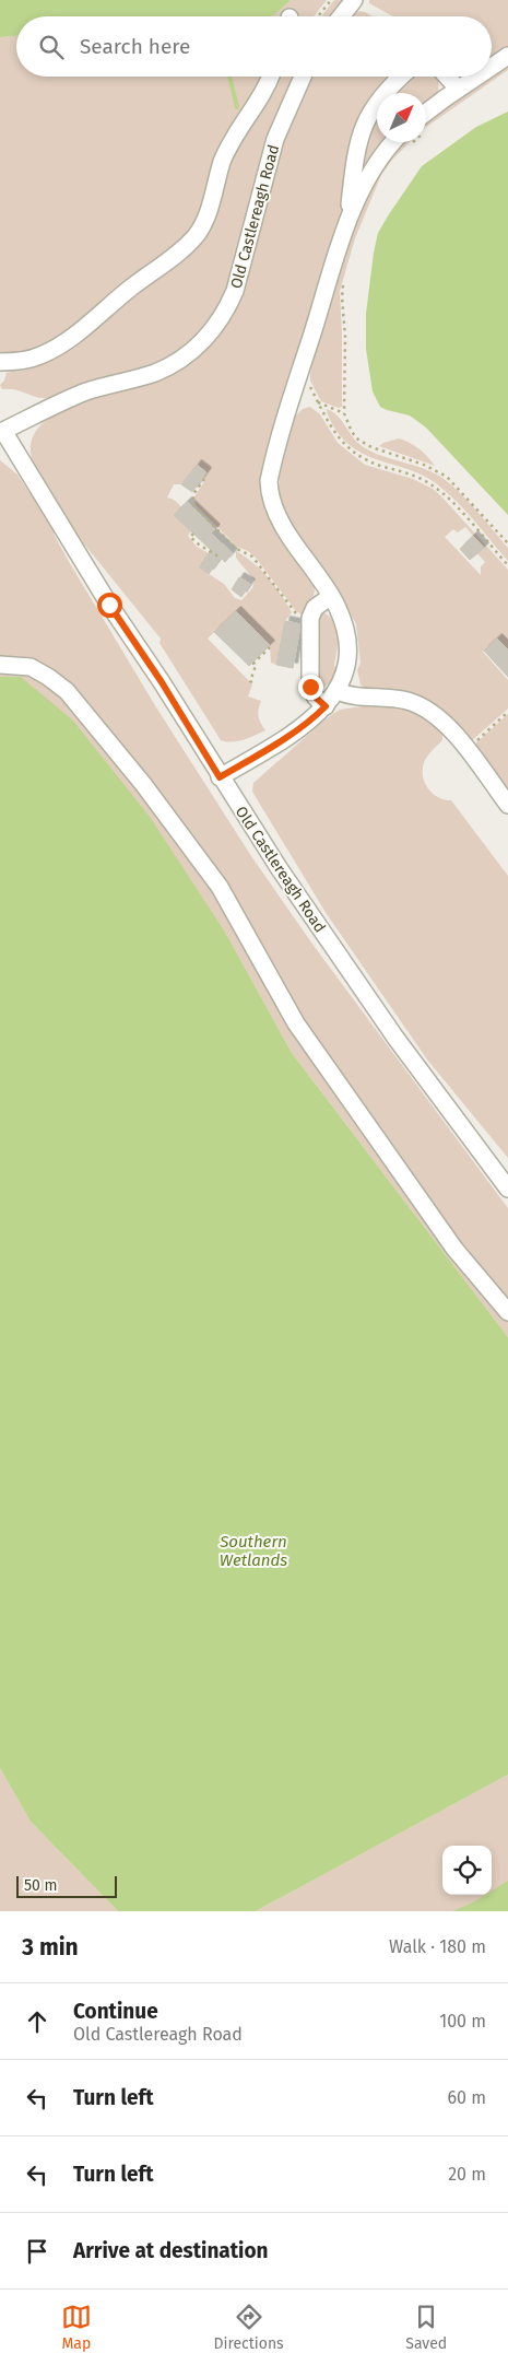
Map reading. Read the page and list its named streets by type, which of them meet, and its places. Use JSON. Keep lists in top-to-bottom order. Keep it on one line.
{"streets":{"street":["Old Castlereagh Road"]},"water":["Southern Wetlands"],"scale_bar":"50 m","north":"top right","page":{"search":"Search here","scale":"50 m","heading":["3 min","Walk · 180 m"],"list":[["Continue","Old Castlereagh Road","100 m"],["Turn left","60 m"],["Turn left","20 m"],"Arrive at destination"],"nav":["Map","Directions","Saved"]}}
